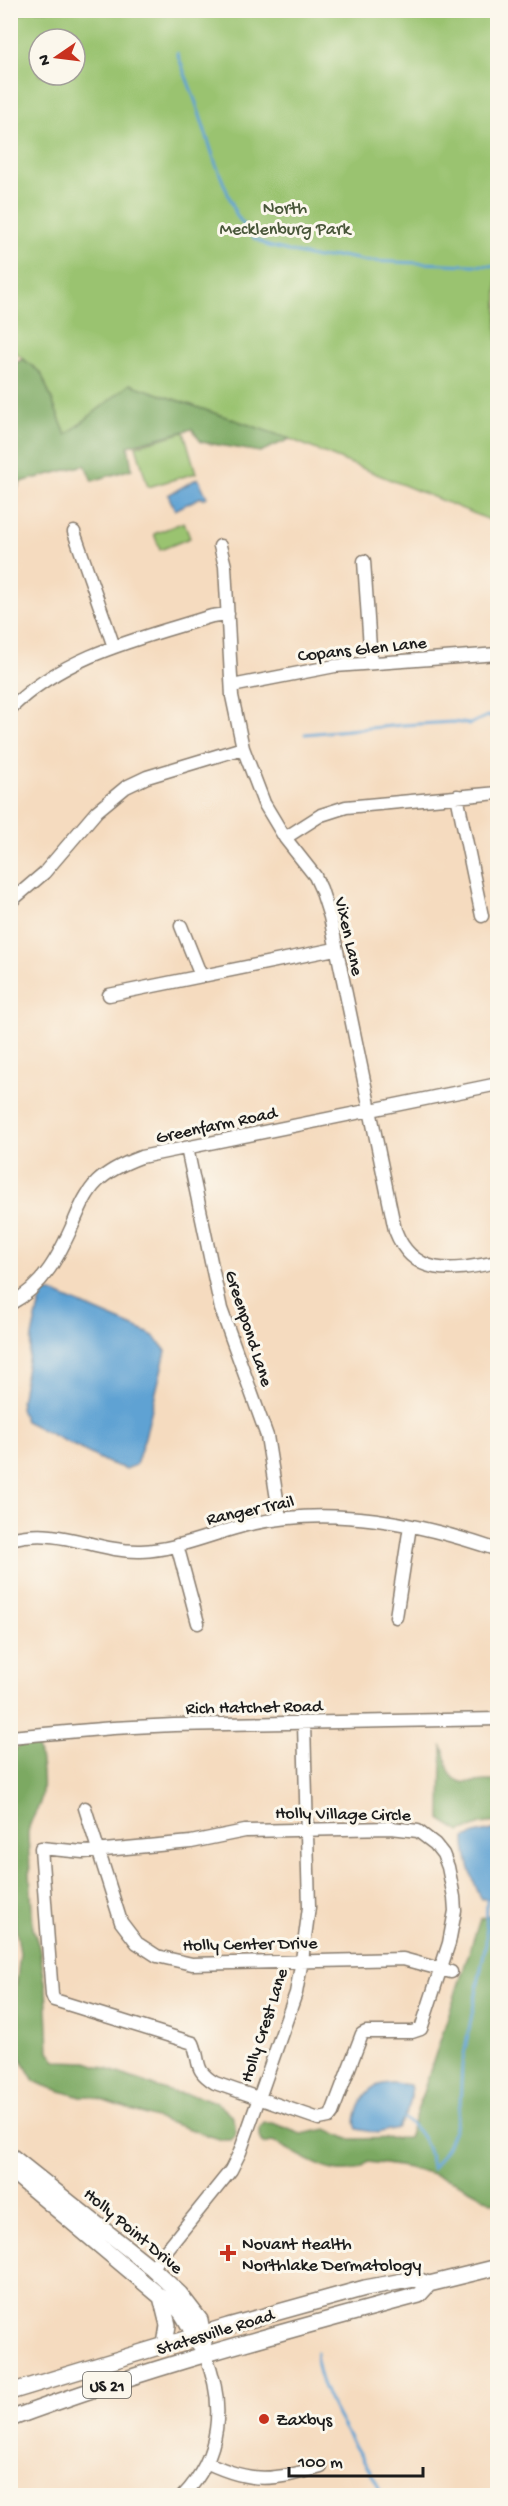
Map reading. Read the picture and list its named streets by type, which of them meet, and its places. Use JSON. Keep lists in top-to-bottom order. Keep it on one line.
{"streets":{"main road":["Holly Point Drive","Statesville Road","US 21"],"street":["Copans Glen Lane","Vixen Lane","Greenfarm Road","Greenpond Lane","Ranger Trail","Rich Hatchet Road","Holly Village Circle","Holly Center Drive","Holly Crest Lane"]},"crossings":[["Copans Glen Lane","Vixen Lane"],["Vixen Lane","Greenfarm Road"],["Greenfarm Road","Greenpond Lane"],["Greenpond Lane","Ranger Trail"],["Rich Hatchet Road","Holly Crest Lane"],["Holly Village Circle","Holly Center Drive"],["Holly Village Circle","Holly Crest Lane"],["Holly Center Drive","Holly Crest Lane"],["Holly Crest Lane","Holly Point Drive"],["Holly Point Drive","Statesville Road"]],"parks":["North Mecklenburg Park"],"places":{"health":["Novant Health Northlake Dermatology"],"other":["Zaxbys"]},"scale_bar":"100 m","north":"left"}
